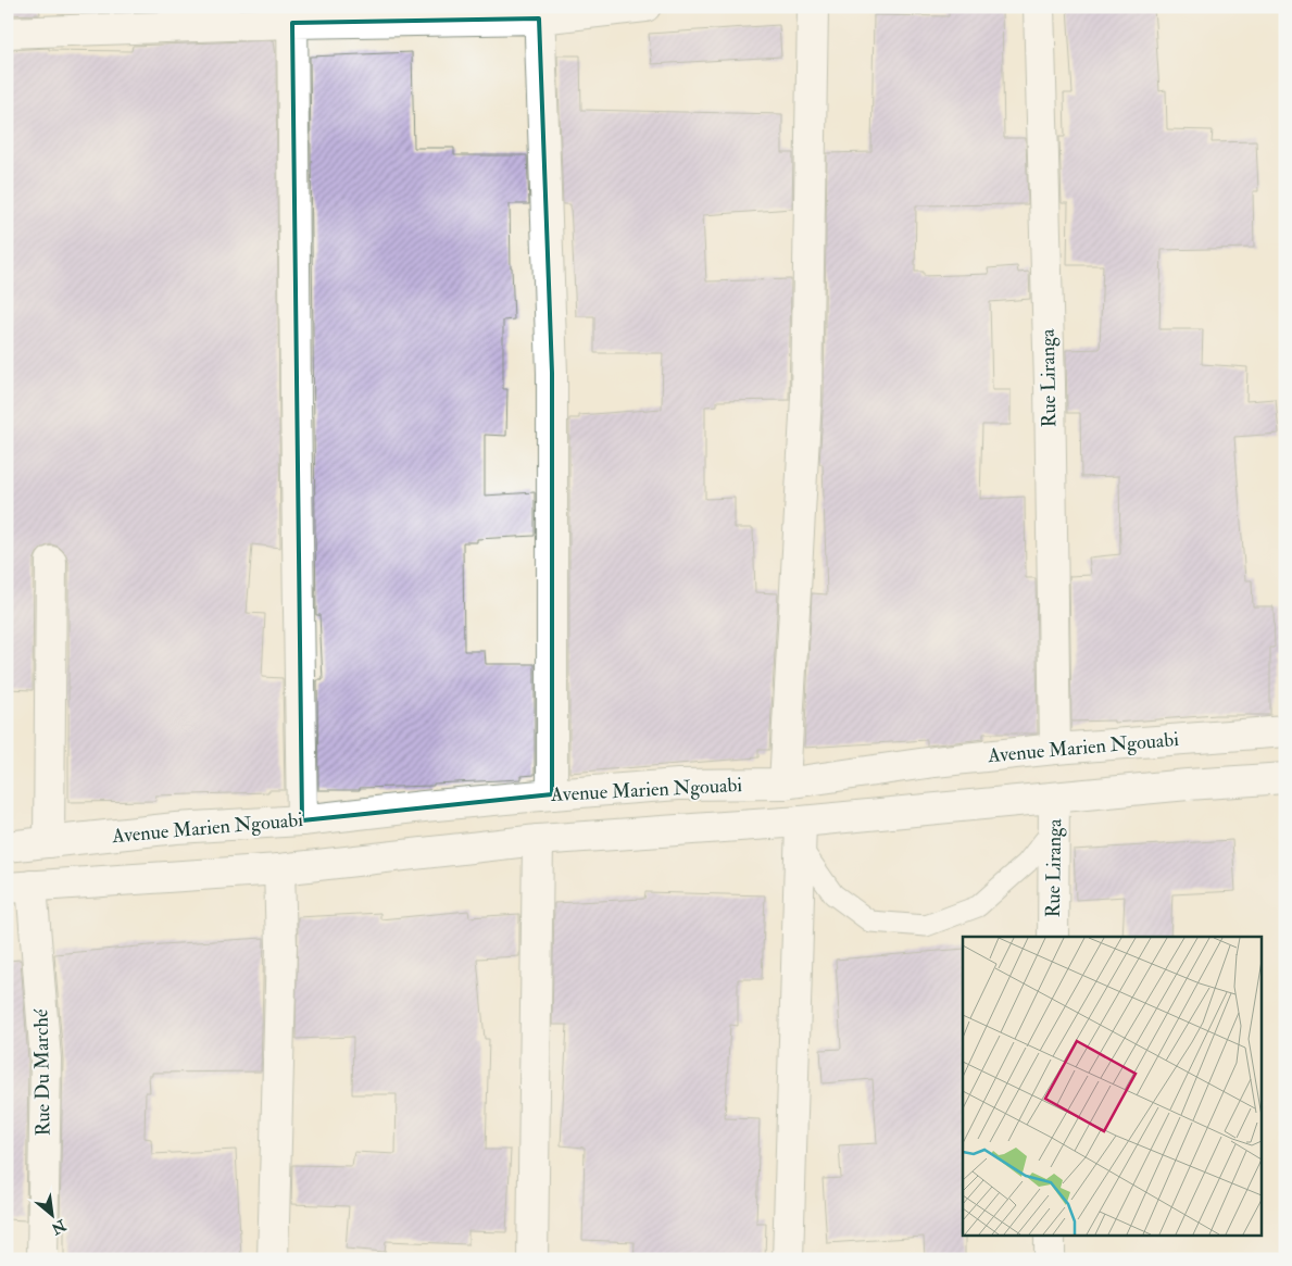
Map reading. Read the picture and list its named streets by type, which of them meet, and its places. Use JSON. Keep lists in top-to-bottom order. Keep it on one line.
{"streets":{"street":["Rue Liranga","Avenue Marien Ngouabi","Rue Du Marché"]},"crossings":[["Rue Liranga","Avenue Marien Ngouabi"]],"north":"bottom right"}
